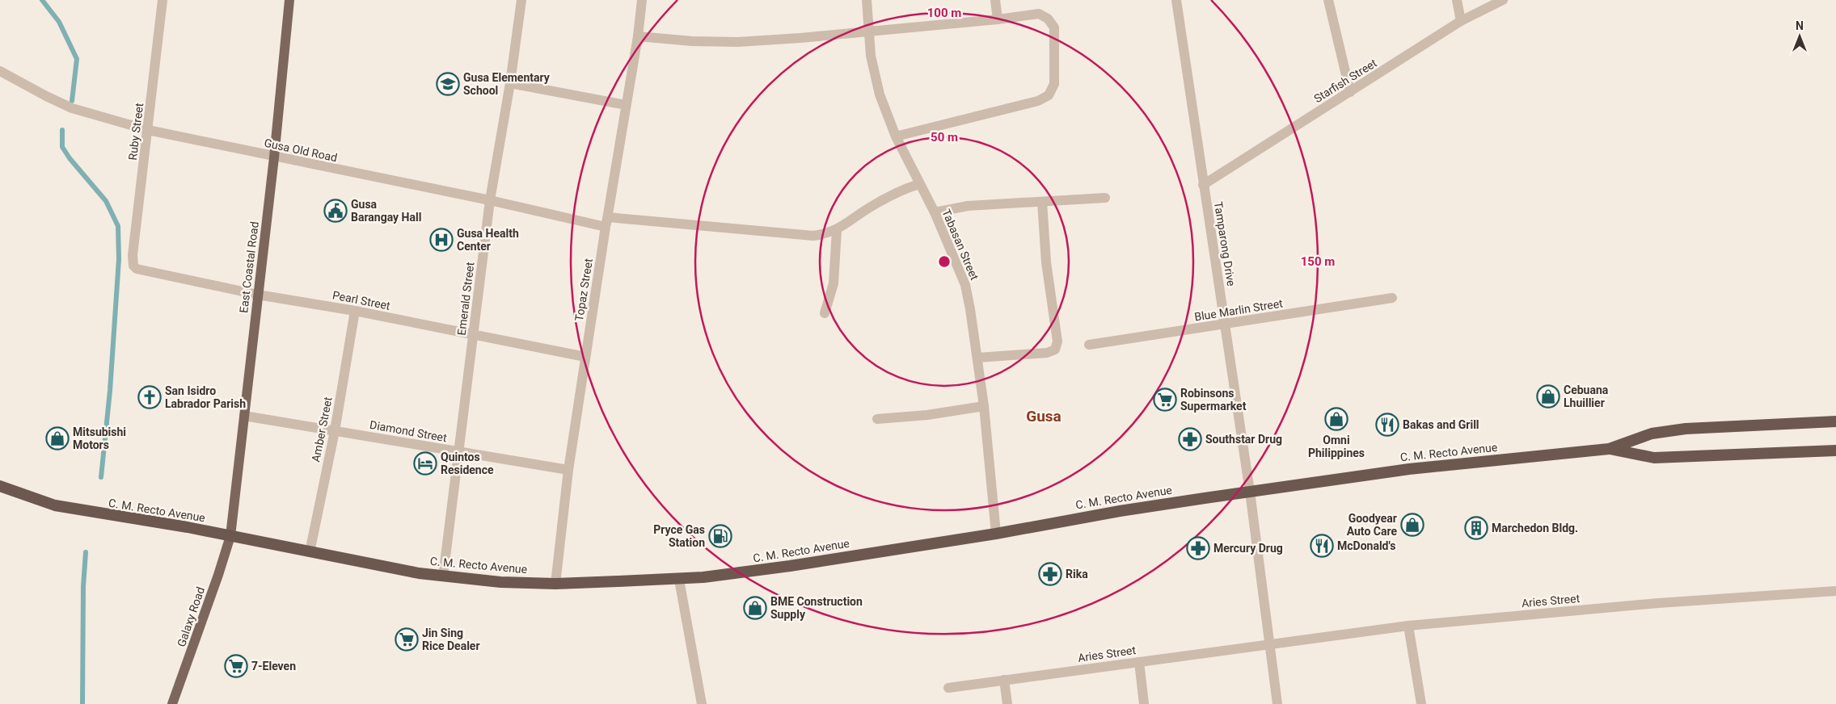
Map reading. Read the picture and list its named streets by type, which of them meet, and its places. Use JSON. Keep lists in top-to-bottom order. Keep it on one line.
{"streets":{"highway":["C. M. Recto Avenue"],"main road":["East Coastal Road","Galaxy Road"],"street":["Starfish Street","Ruby Street","Gusa Old Road","Tamparong Drive","Tabasan Street","Topaz Street","Emerald Street","Pearl Street","Blue Marlin Street","Amber Street","Diamond Street","Aries Street"]},"crossings":[["Starfish Street","Tamparong Drive"],["Ruby Street","Gusa Old Road"],["Ruby Street","Pearl Street"],["Gusa Old Road","Tabasan Street"],["Gusa Old Road","East Coastal Road"],["Gusa Old Road","Topaz Street"],["Gusa Old Road","Emerald Street"],["Tamparong Drive","Blue Marlin Street"],["Tamparong Drive","C. M. Recto Avenue"],["Tabasan Street","C. M. Recto Avenue"],["East Coastal Road","Pearl Street"],["East Coastal Road","Diamond Street"],["East Coastal Road","C. M. Recto Avenue"],["East Coastal Road","Galaxy Road"],["Topaz Street","Pearl Street"],["Topaz Street","Diamond Street"],["Topaz Street","C. M. Recto Avenue"],["Emerald Street","Pearl Street"],["Emerald Street","Diamond Street"],["Emerald Street","C. M. Recto Avenue"],["Pearl Street","Amber Street"],["Amber Street","Diamond Street"],["Amber Street","C. M. Recto Avenue"],["C. M. Recto Avenue","Galaxy Road"]],"districts":["Gusa"],"places":{"school or university":["Gusa Elementary School"],"public building":["Gusa Barangay Hall"],"hospital":["Gusa Health Center"],"shop":["Cebuana Lhuillier","Omni Philippines","Mitsubishi Motors","Goodyear Auto Care","BME Construction Supply"],"church":["San Isidro Labrador Parish"],"supermarket":["Robinsons Supermarket","Jin Sing Rice Dealer","7-Eleven"],"restaurant":["Bakas and Grill","McDonald's"],"pharmacy":["Southstar Drug","Mercury Drug","Rika"],"hotel":["Quintos Residence"],"building":["Marchedon Bldg."],"fuel station":["Pryce Gas Station"]},"north":"top","rings":["100 m","50 m","150 m"]}
